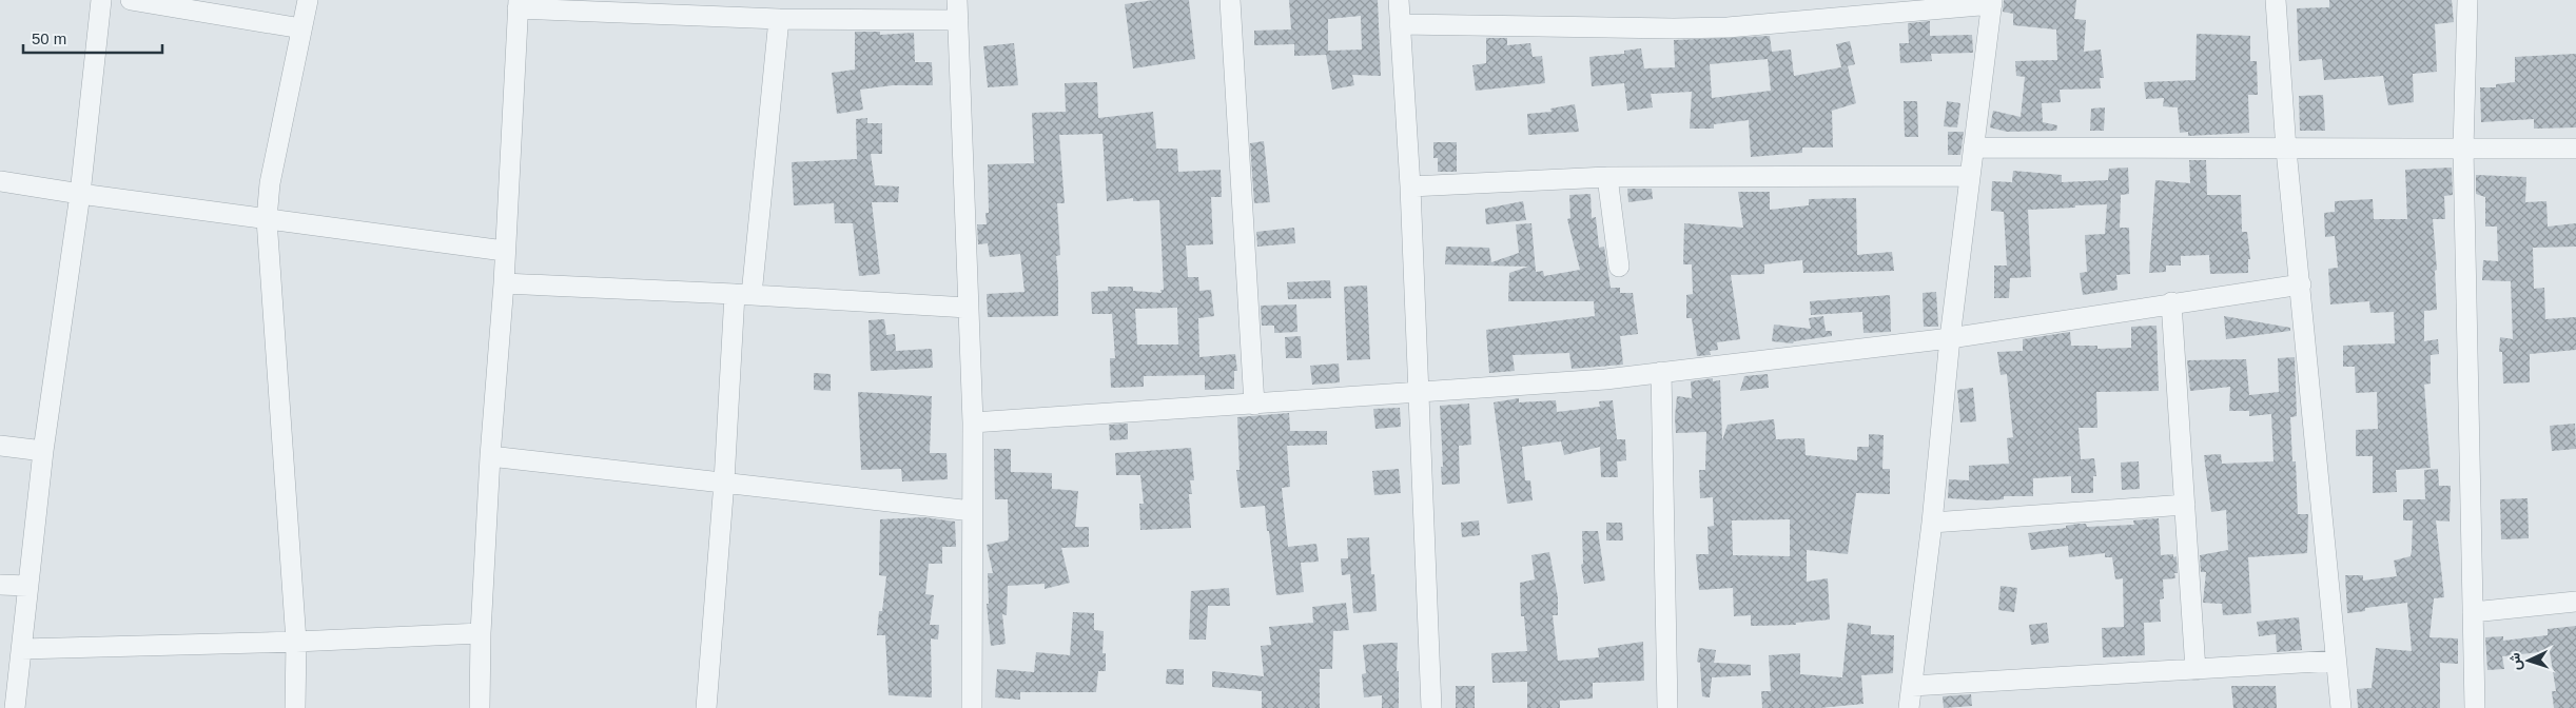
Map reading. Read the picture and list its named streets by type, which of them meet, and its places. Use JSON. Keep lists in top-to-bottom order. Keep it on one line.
{"scale_bar":"50 m","north":"left"}
